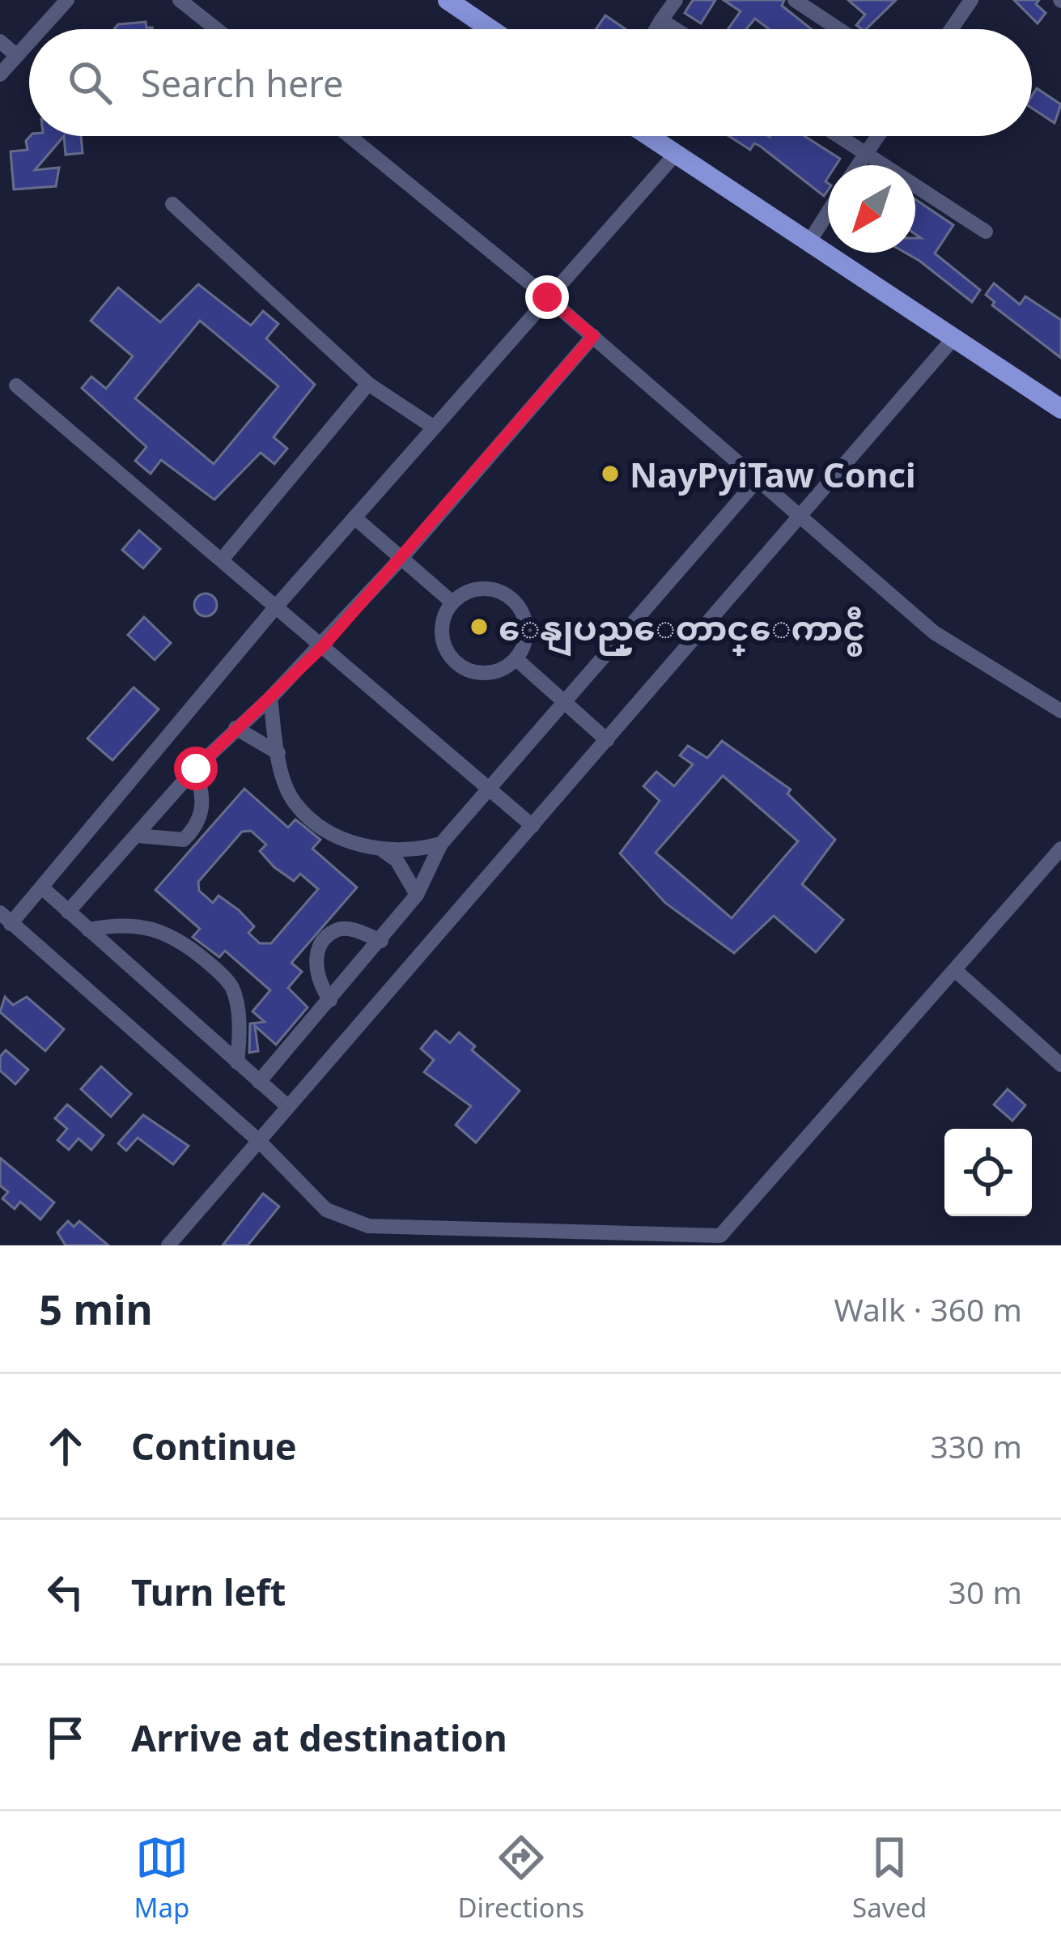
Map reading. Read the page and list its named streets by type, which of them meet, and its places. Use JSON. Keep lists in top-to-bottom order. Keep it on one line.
{"places":["NayPyiTaw Conci","ေနျပည္ေတာင္ေကာင္စီ"],"north":"bottom left","page":{"search":"Search here","heading":["5 min","Walk · 360 m"],"list":[["Continue","330 m"],["Turn left","30 m"],"Arrive at destination"],"nav":["Map","Directions","Saved"]}}
